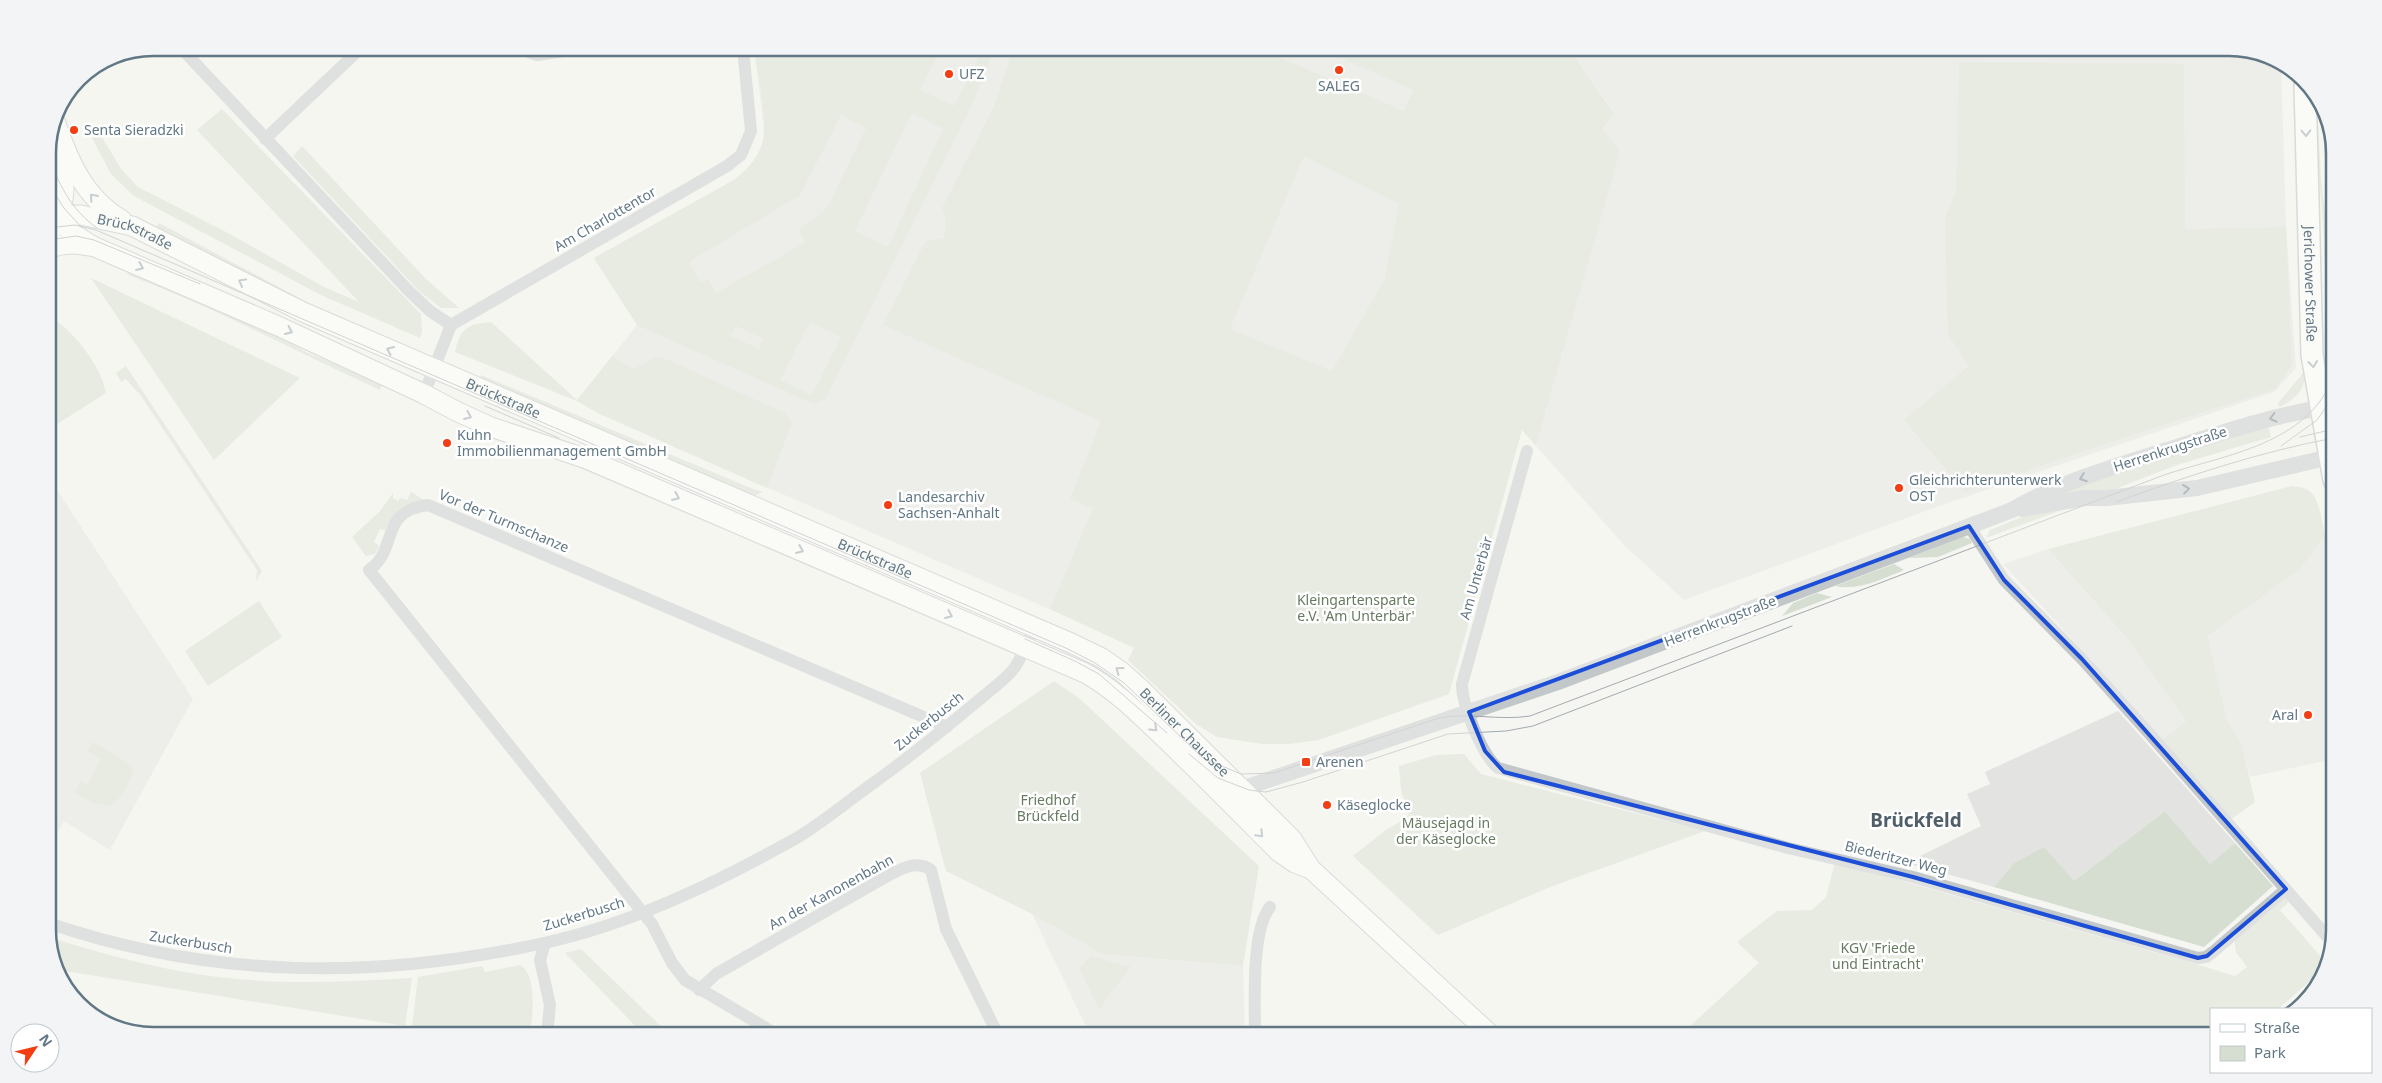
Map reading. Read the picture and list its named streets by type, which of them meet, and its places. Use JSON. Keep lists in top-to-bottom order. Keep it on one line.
{"streets":{"main road":["Brückstraße","Jerichower Straße","Berliner Chaussee"],"street":["Am Charlottentor","Herrenkrugstraße","Vor der Turmschanze","Am Unterbär","Zuckerbusch","Biederitzer Weg","An der Kanonenbahn"]},"crossings":[["Brückstraße","Zuckerbusch"],["Brückstraße","Berliner Chaussee"],["Herrenkrugstraße","Am Unterbär"],["Herrenkrugstraße","Berliner Chaussee"],["Herrenkrugstraße","Biederitzer Weg"],["Vor der Turmschanze","Zuckerbusch"],["Am Unterbär","Biederitzer Weg"],["Zuckerbusch","Berliner Chaussee"]],"one_way":["Jerichower Straße"],"districts":["Brückfeld"],"parks":["Kleingartensparte e.V. 'Am Unterbär'","Friedhof Brückfeld","Mäusejagd in der Käseglocke","KGV 'Friede und Eintracht'"],"places":{"other":["SALEG","UFZ","Senta Sieradzki","Kuhn Immobilienmanagement GmbH","Gleichrichterunterwerk OST","Landesarchiv Sachsen-Anhalt","Aral","Käseglocke"],"transit":["Arenen"]},"legend":["Straße","Park"],"north":"top right"}
